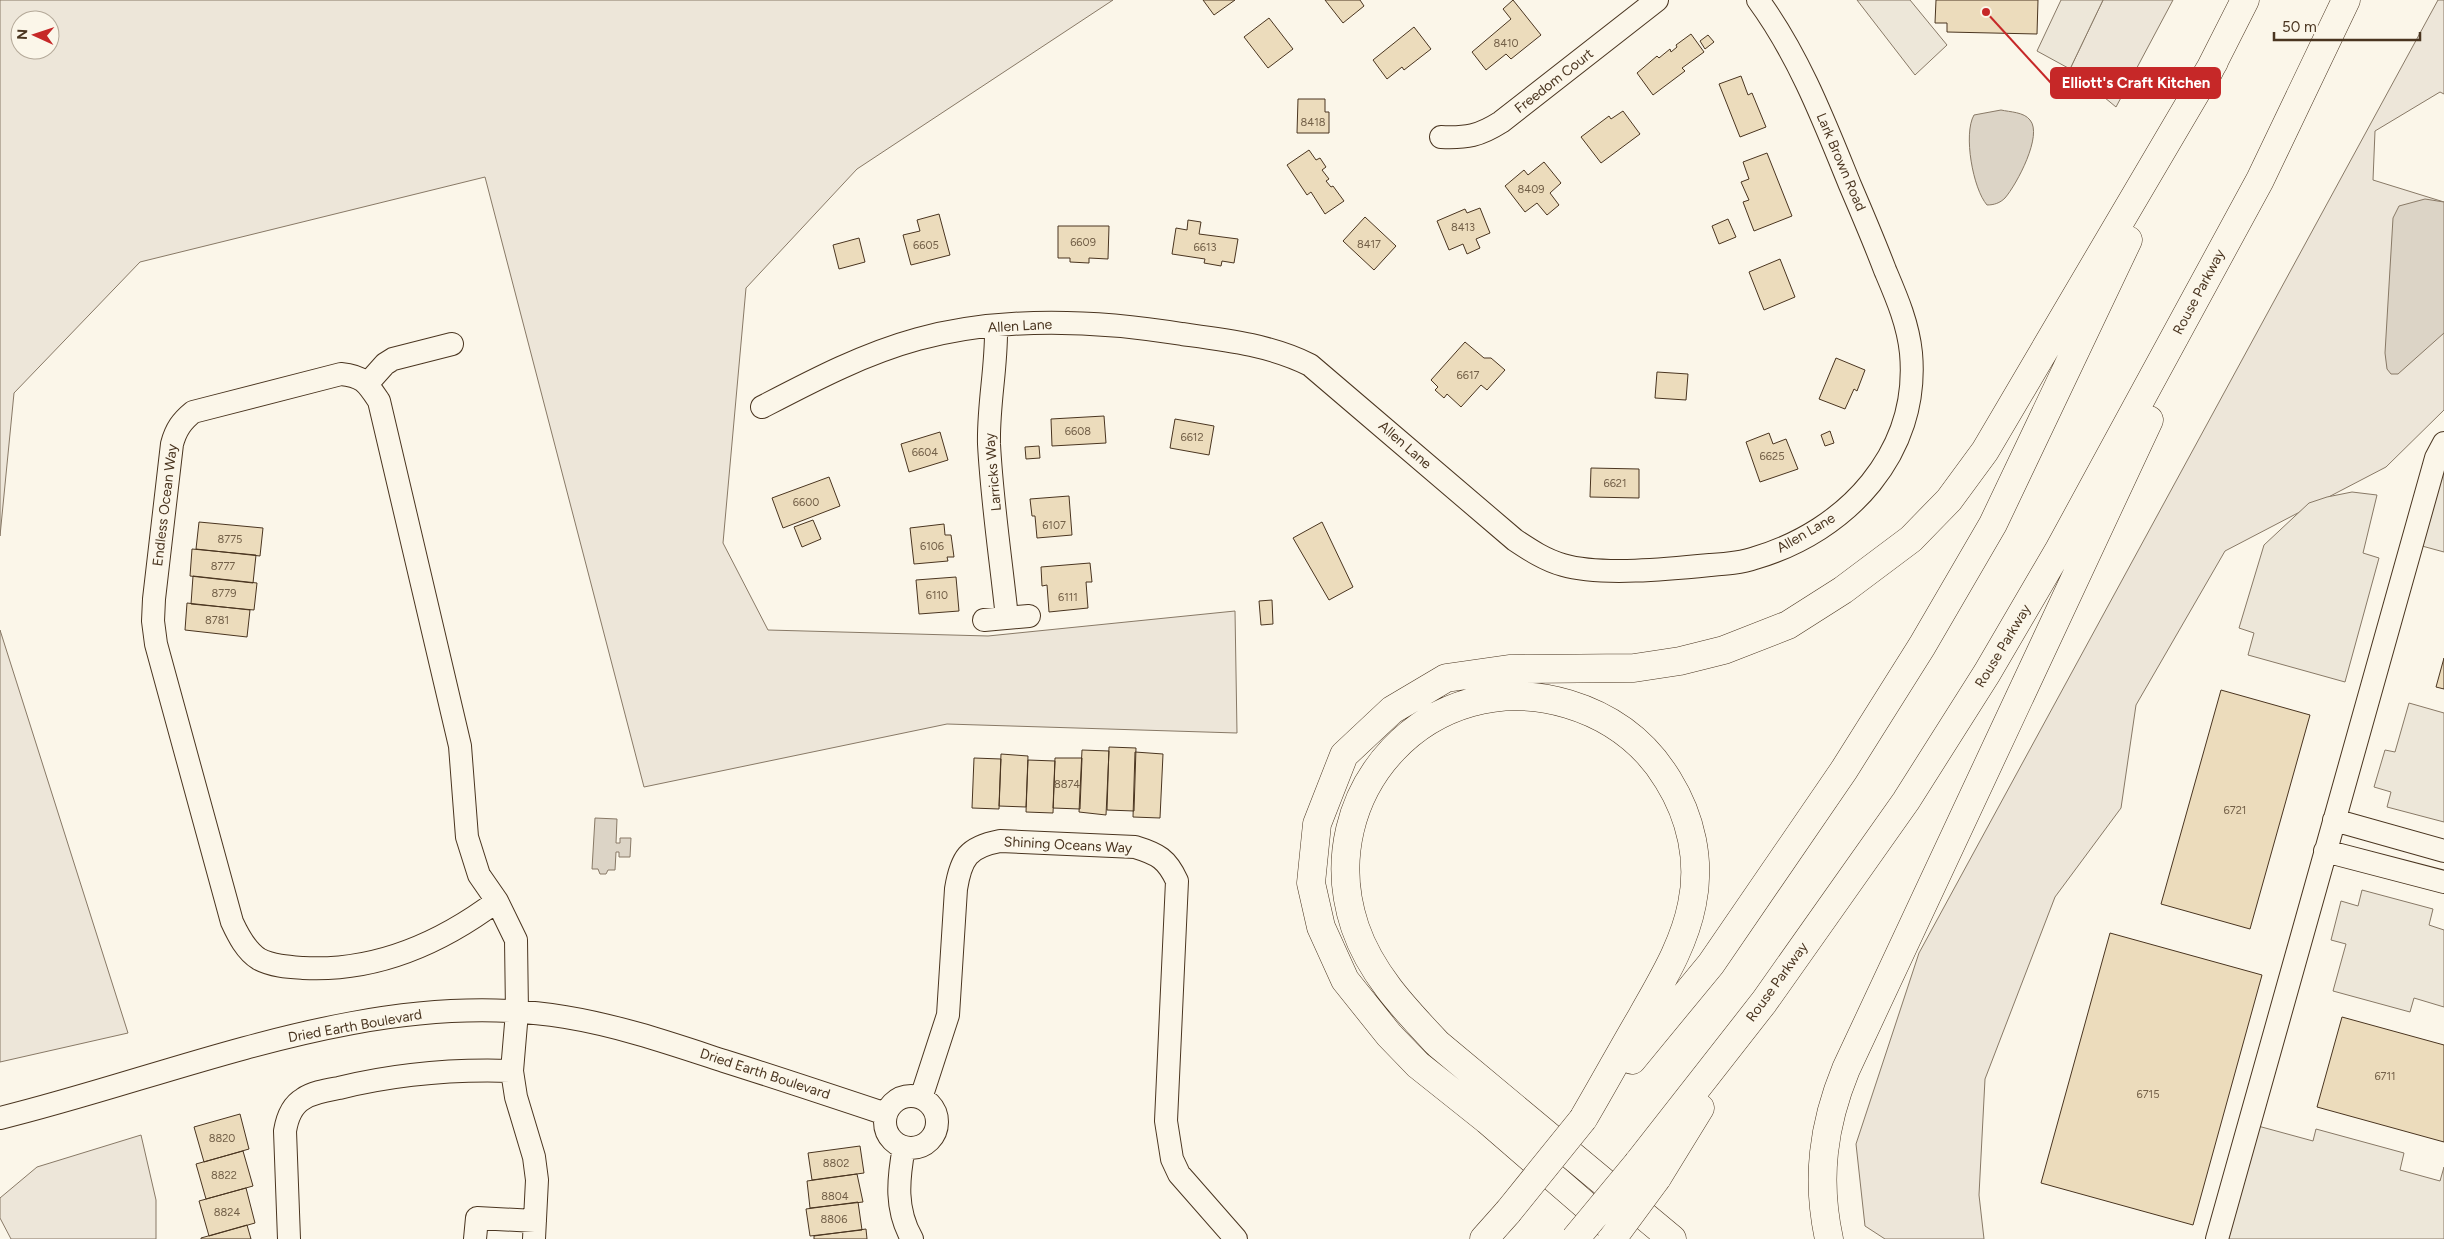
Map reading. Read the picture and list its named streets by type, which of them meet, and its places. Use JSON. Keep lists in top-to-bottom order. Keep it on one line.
{"streets":{"main road":["Rouse Parkway"],"street":["Freedom Court","Lark Brown Road","Allen Lane","Larricks Way","Endless Ocean Way","Shining Oceans Way","Dried Earth Boulevard"]},"crossings":[["Lark Brown Road","Allen Lane"],["Allen Lane","Larricks Way"],["Shining Oceans Way","Dried Earth Boulevard"]],"places":["Elliott's Craft Kitchen"],"house_numbers":["8410","8418","8409","8413","6609","8417","6605","6613","6617","6608","6612","6604","6625","6621","6600","6107","8775","6106","8777","8779","6110","6111","8781","8874","6721","6711","6715","8820","8802","8822","8804","8824","8806"],"scale_bar":"50 m","north":"left"}
